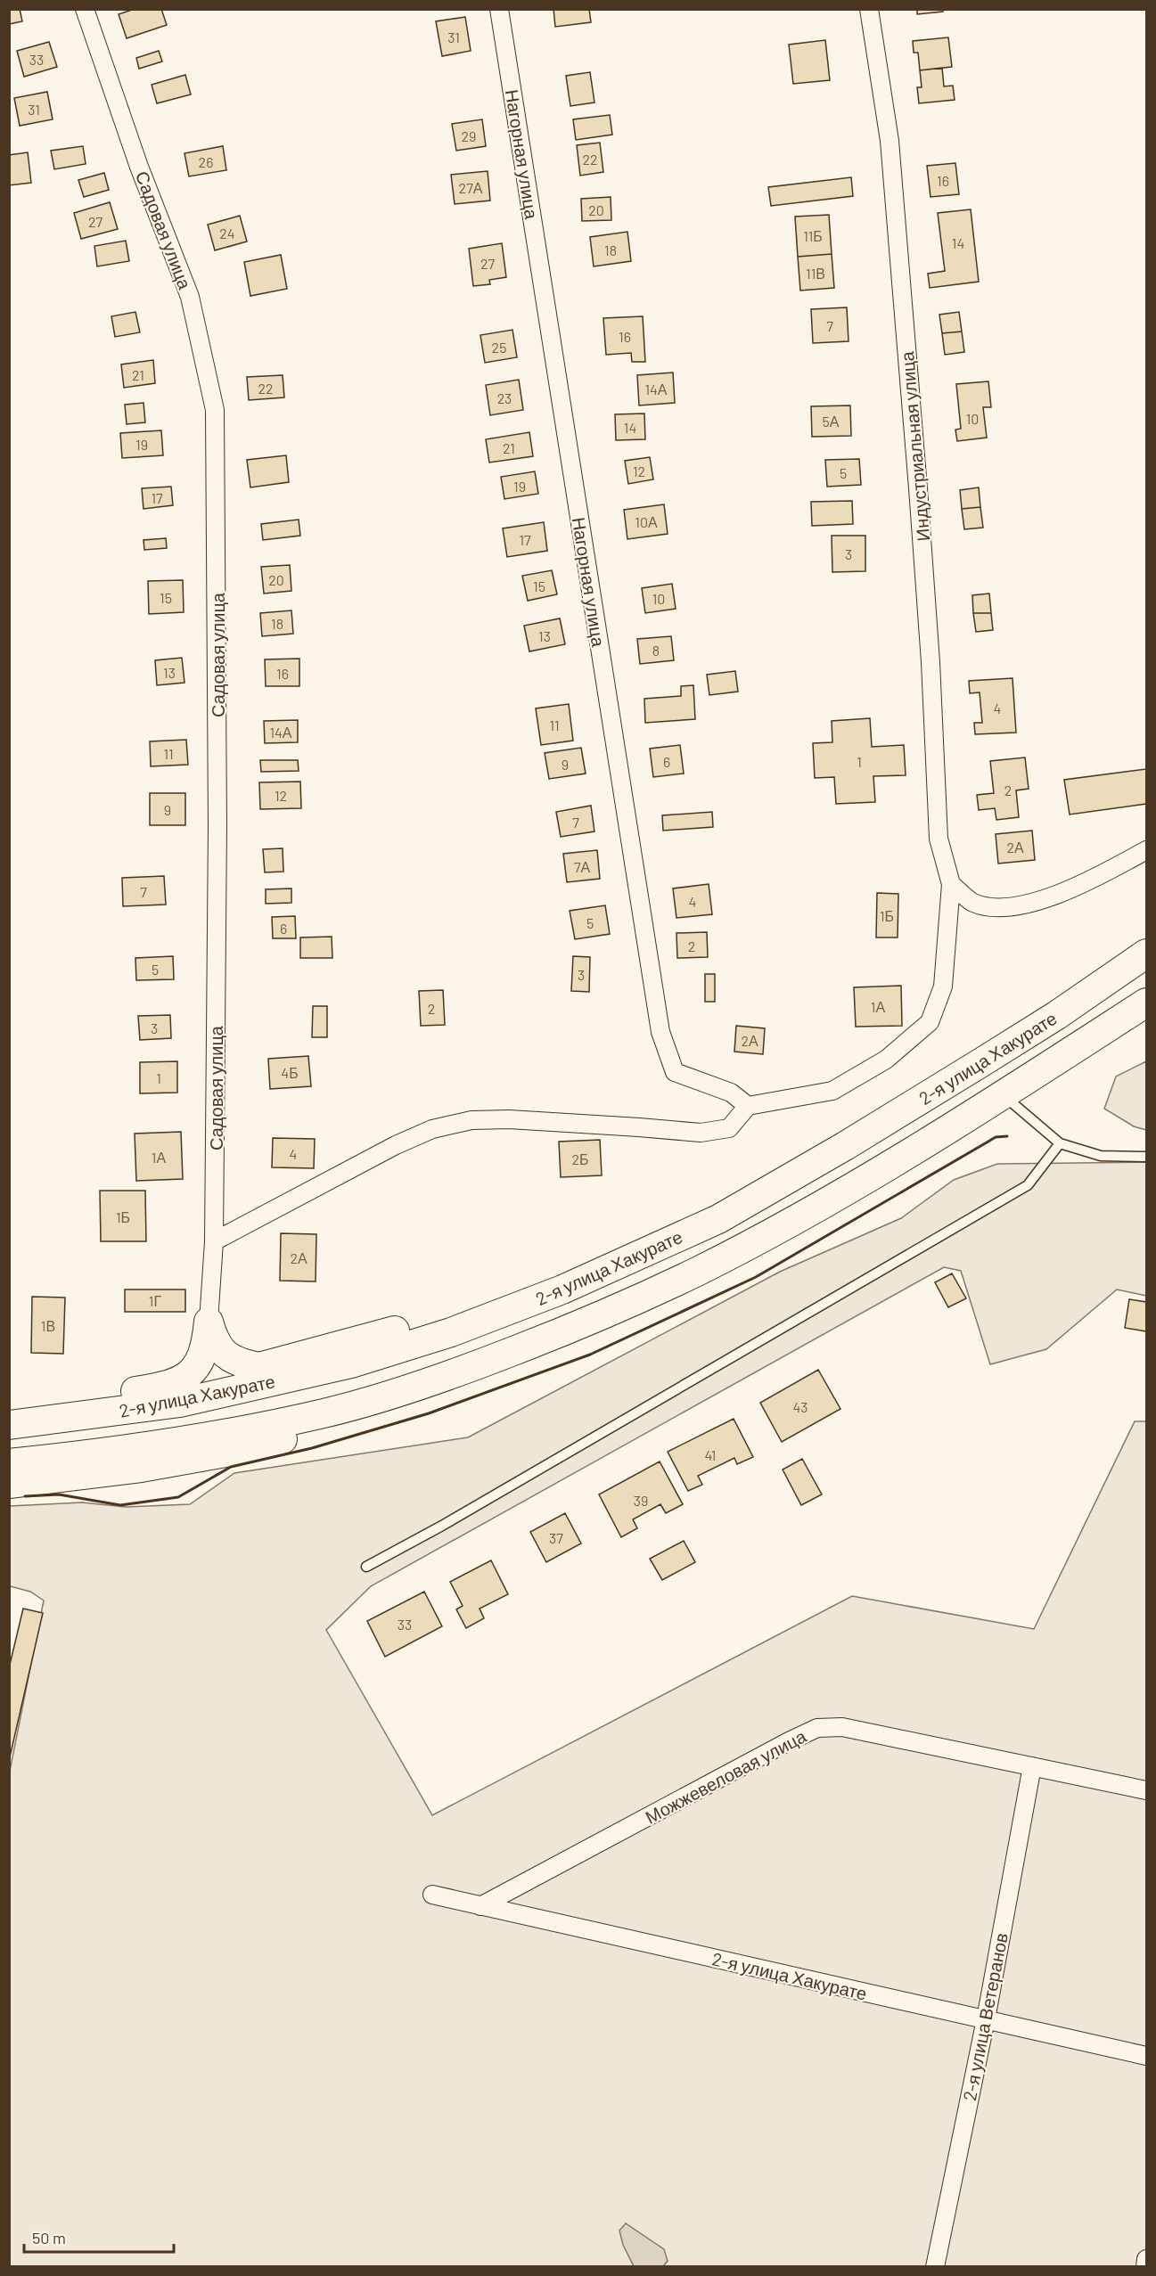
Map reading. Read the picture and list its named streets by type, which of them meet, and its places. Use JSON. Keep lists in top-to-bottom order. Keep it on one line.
{"streets":{"main road":["2-я улица Хакурате"],"street":["Нагорная улица","Садовая улица","Индустриальная улица","Можжевеловая улица","2-я улица Ветеранов"]},"crossings":[["Нагорная улица","Индустриальная улица"],["2-я улица Хакурате","Можжевеловая улица"],["2-я улица Хакурате","2-я улица Ветеранов"],["Можжевеловая улица","2-я улица Ветеранов"]],"house_numbers":["31","33","31","29","22","26","16","27А","20","27","24","11Б","14","18","27","11В","7","16","25","21","22","14А","23","10","5А","14","19","21","12","5","19","17","10А","17","3","20","15","15","10","18","13","8","13","16","4","11","14А","11","6","1","9","2","12","9","7","2А","7А","7","4","1Б","5","6","2","5","3","1А","2","3","2А","4Б","1","4","1А","2Б","1Б","2А","1Г","1В","43","41","39","37","33"],"scale_bar":"50 m"}
